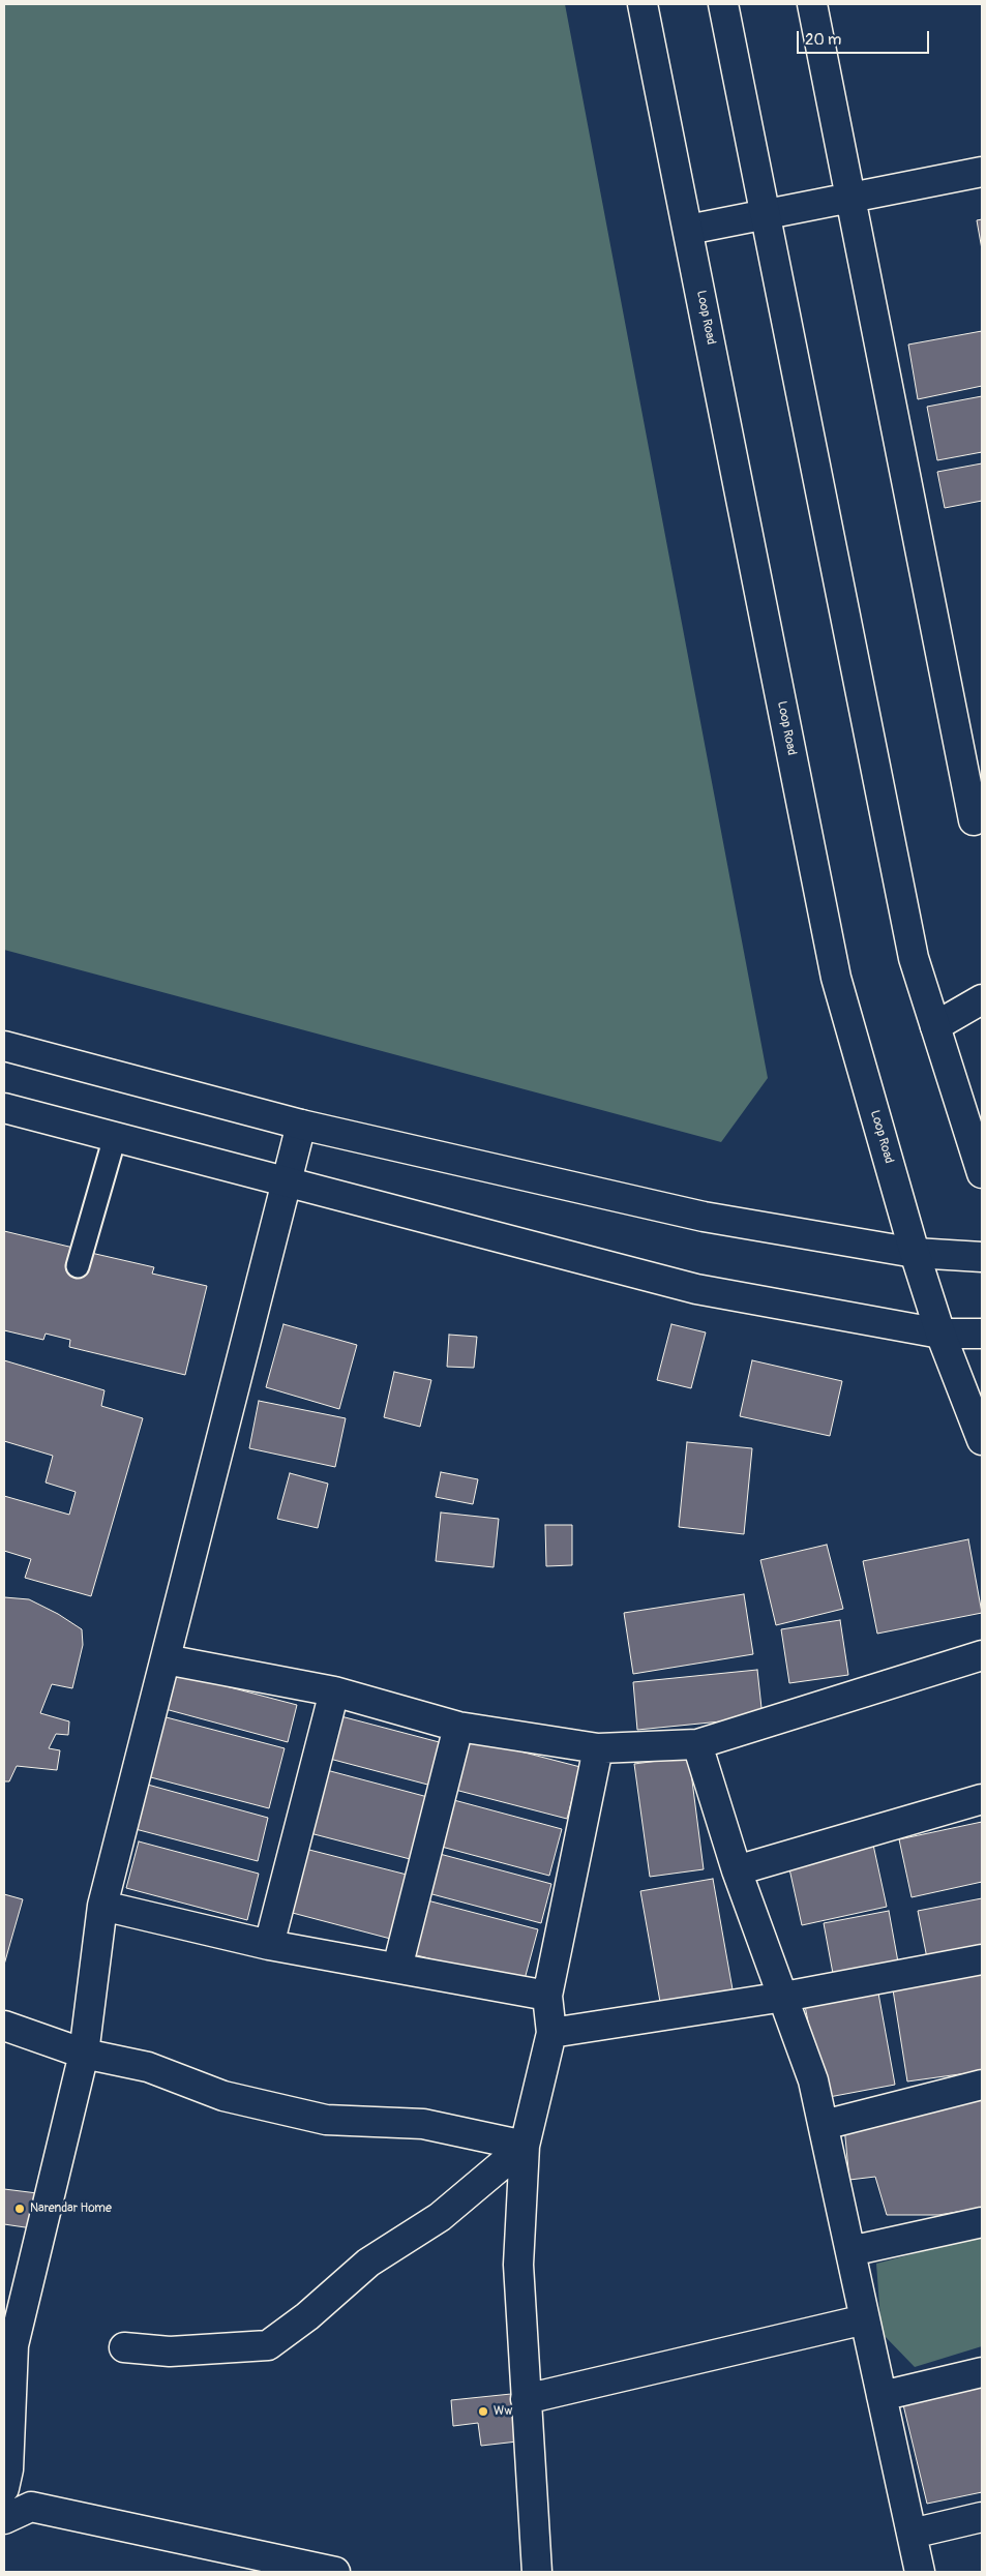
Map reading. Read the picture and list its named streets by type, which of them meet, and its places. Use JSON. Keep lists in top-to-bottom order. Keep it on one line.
{"streets":{"street":["Loop Road"]},"places":["Narendar Home","Ww"],"scale_bar":"20 m"}
